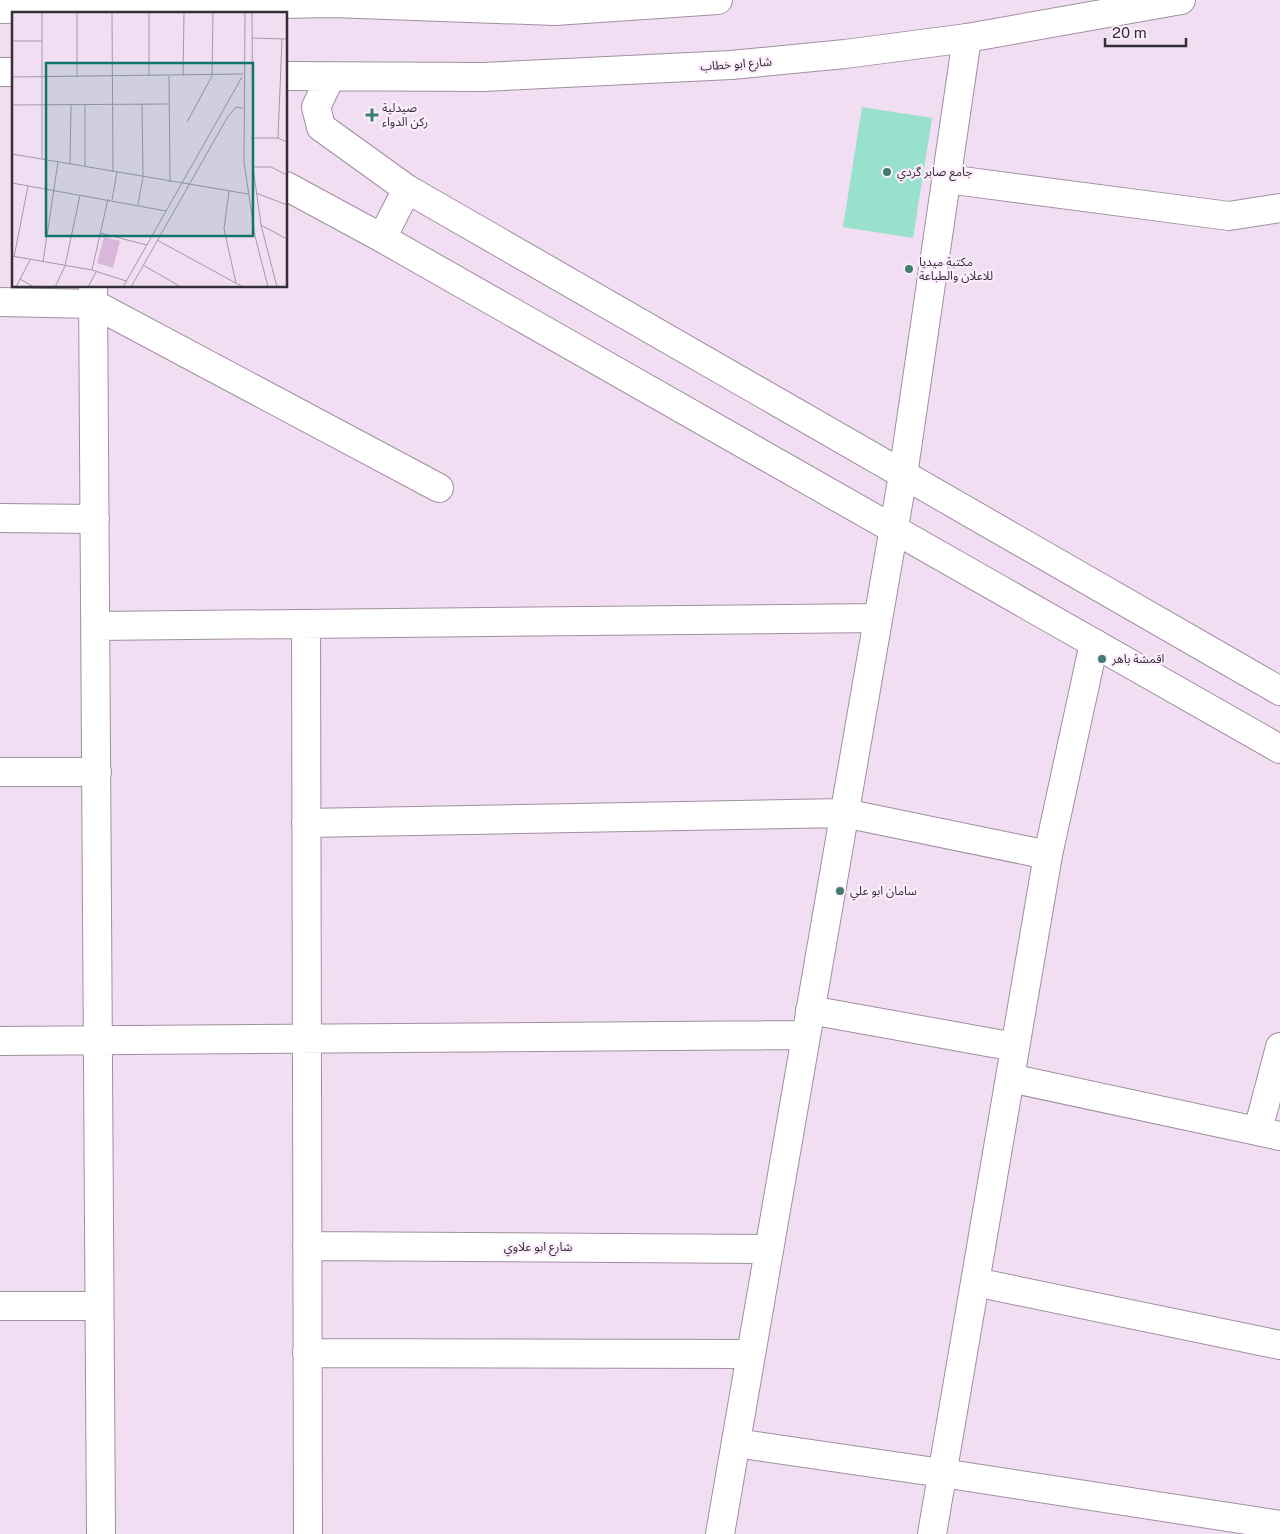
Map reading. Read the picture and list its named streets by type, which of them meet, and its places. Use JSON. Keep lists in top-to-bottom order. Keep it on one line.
{"streets":{"street":["شارع ابو خطاب","شارع ابو علاوي"]},"places":{"health":["صيدلية ركن الدواء"],"other":["جامع صابر گردي","مكتبة ميديا للاعلان والطباعة","اقمشة باهر","سامان ابو علي"]},"scale_bar":"20 m"}
